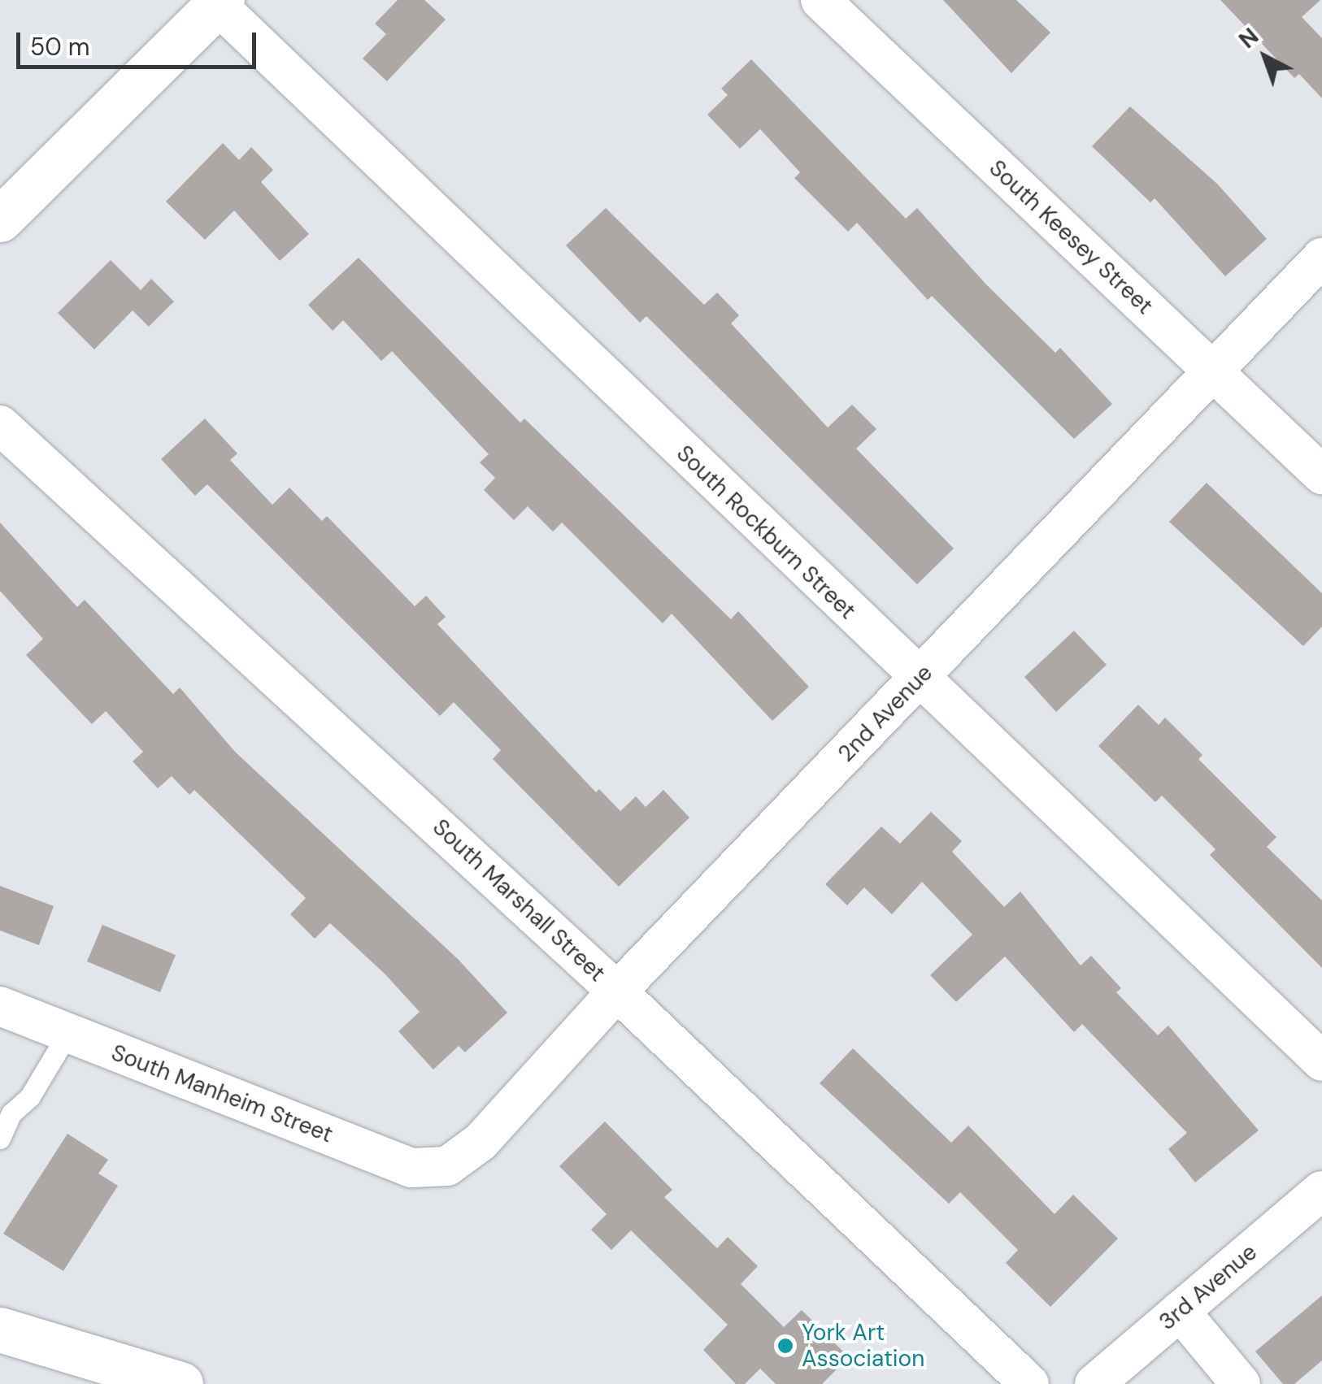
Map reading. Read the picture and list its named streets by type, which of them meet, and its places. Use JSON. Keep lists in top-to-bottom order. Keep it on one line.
{"streets":{"street":["South Keesey Street","South Rockburn Street","2nd Avenue","South Marshall Street","South Manheim Street","3rd Avenue"]},"crossings":[["South Keesey Street","2nd Avenue"],["South Rockburn Street","2nd Avenue"],["2nd Avenue","South Marshall Street"],["2nd Avenue","South Manheim Street"]],"places":["York Art Association"],"scale_bar":"50 m","north":"top left"}
